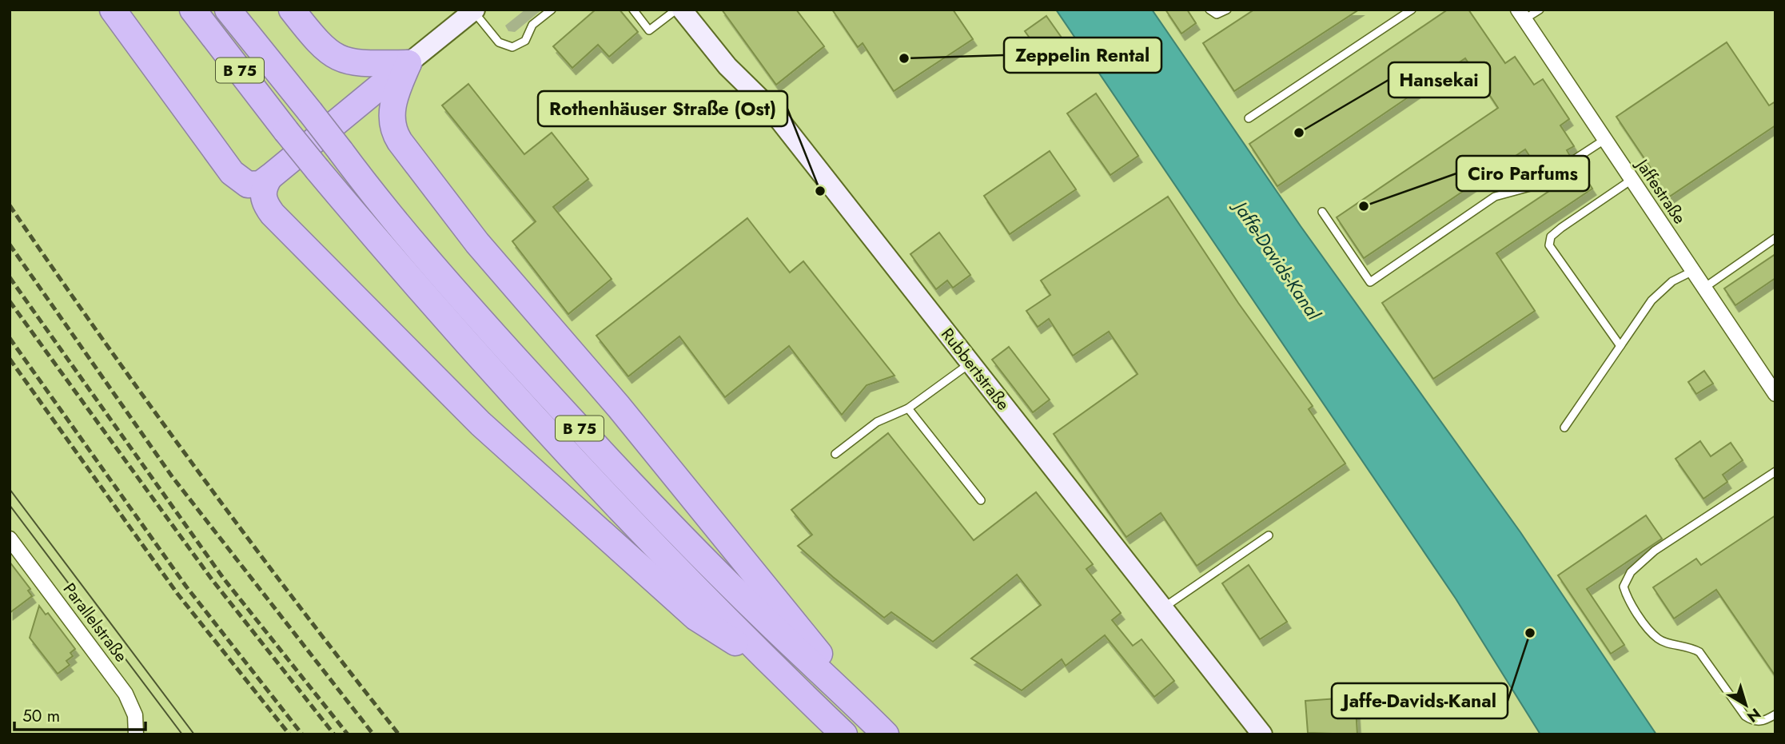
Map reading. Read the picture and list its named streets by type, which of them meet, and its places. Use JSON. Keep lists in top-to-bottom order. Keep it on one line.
{"streets":{"highway":["B 75"],"street":["Jaffestraße","Rubbertstraße","Parallelstraße"]},"water":["Jaffe-Davids-Kanal"],"places":["Zeppelin Rental","Hansekai","Rothenhäuser Straße (Ost)","Ciro Parfums","Jaffe-Davids-Kanal"],"scale_bar":"50 m","north":"bottom right"}
